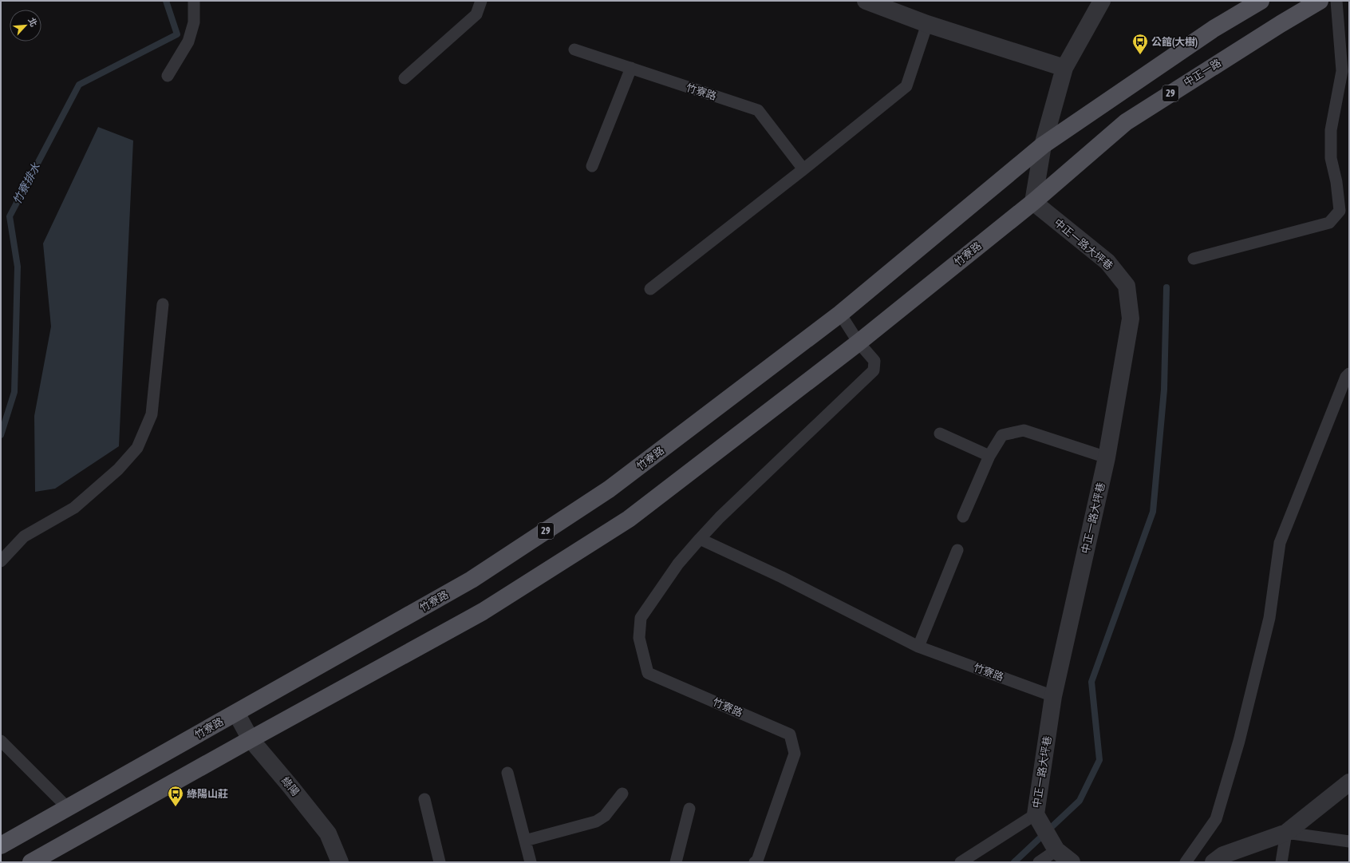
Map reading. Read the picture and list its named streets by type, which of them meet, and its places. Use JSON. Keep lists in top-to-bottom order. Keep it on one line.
{"streets":{"main road":["中正一路","竹寮路","29"],"street":["中正一路大坪巷","綠陽"]},"crossings":[["中正一路","竹寮路"],["中正一路","中正一路大坪巷"],["竹寮路","29"],["竹寮路","中正一路大坪巷"],["竹寮路","綠陽"]],"water":["竹寮排水"],"places":{"bus stop":["公館(大樹)","綠陽山莊"]},"north":"top right"}
